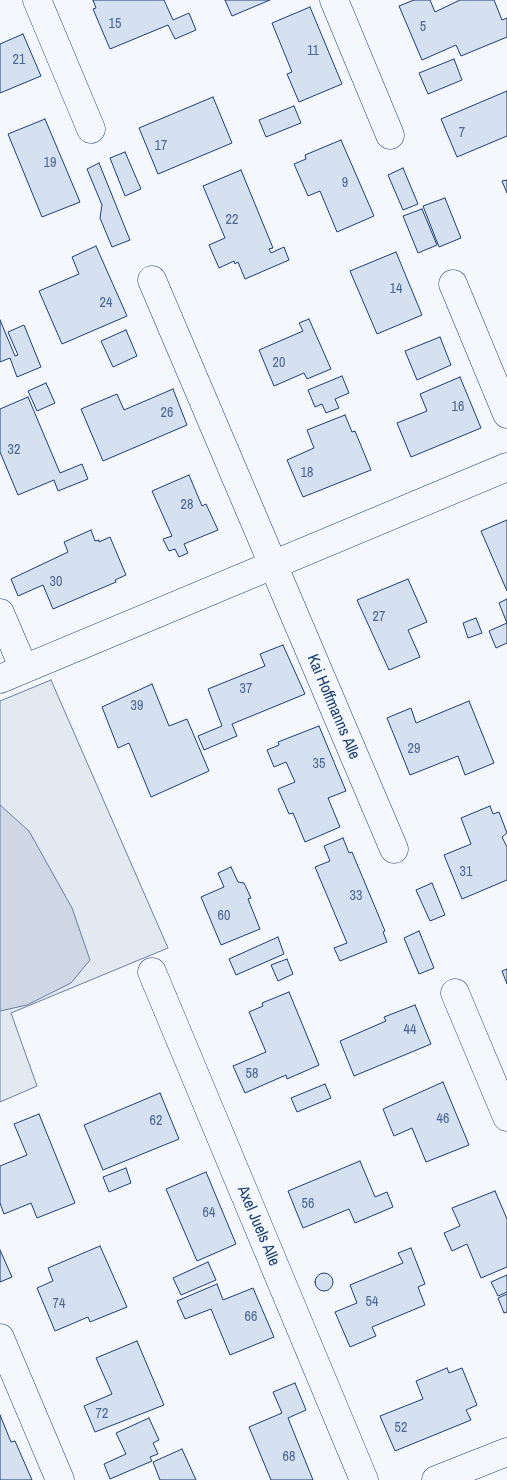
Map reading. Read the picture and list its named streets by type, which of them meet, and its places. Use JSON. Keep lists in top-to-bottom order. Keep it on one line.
{"streets":{"street":["Kai Hoffmanns Alle","Axel Juels Alle"]},"house_numbers":["15","5","11","21","7","17","19","9","22","14","24","20","16","26","32","18","28","30","27","37","39","29","35","31","33","60","44","58","46","62","56","64","54","74","66","72","52","68"]}
